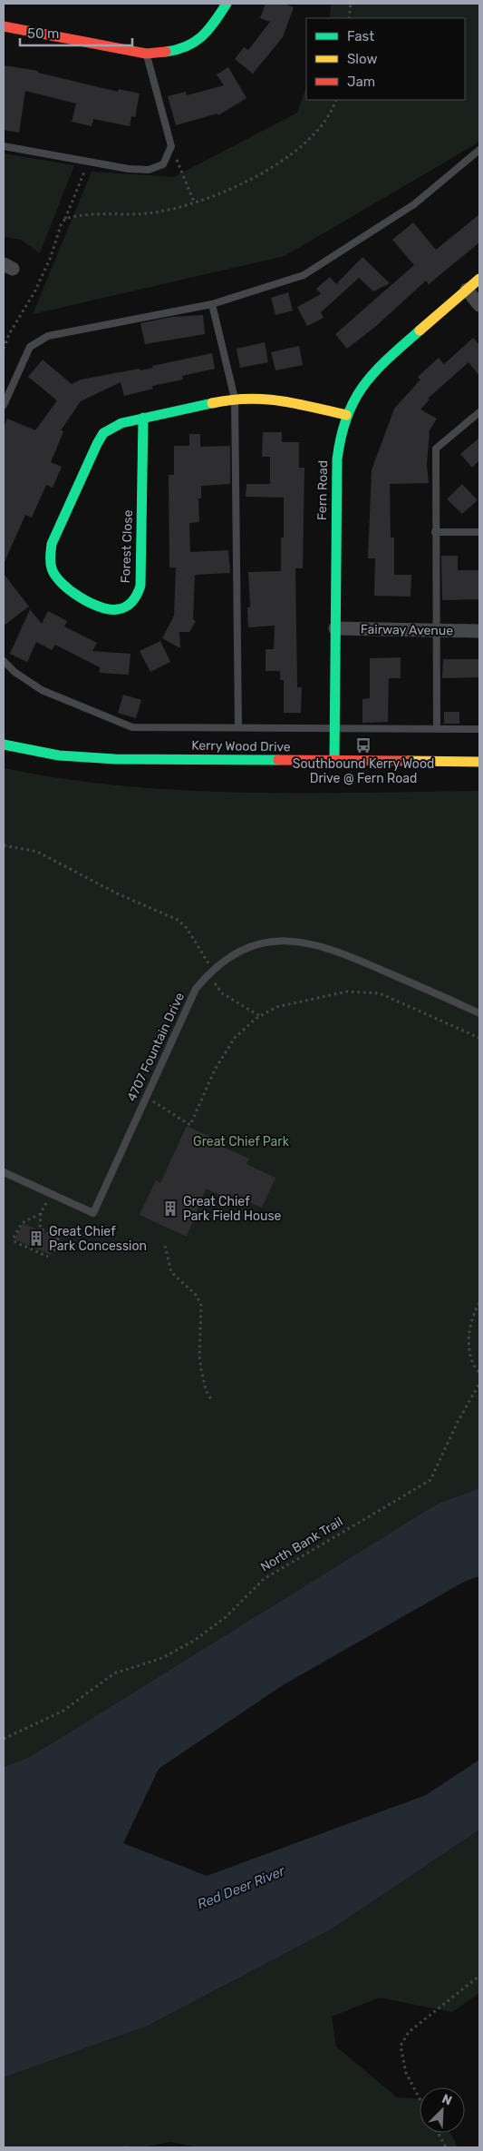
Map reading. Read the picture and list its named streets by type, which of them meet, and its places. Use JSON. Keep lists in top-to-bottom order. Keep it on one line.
{"streets":{"street":["Fern Road","Forest Close","Fairway Avenue","Kerry Wood Drive"],"lane":["4707 Fountain Drive"],"path":["North Bank Trail"]},"crossings":[["Fern Road","Forest Close"],["Fern Road","Fairway Avenue"],["Fern Road","Kerry Wood Drive"]],"water":["Red Deer River"],"parks":["Great Chief Park"],"places":{"bus stop":["Southbound Kerry Wood Drive @ Fern Road"],"building":["Great Chief Park Field House","Great Chief Park Concession"]},"legend":["Fast","Slow","Jam"],"scale_bar":"50 m","north":"top right"}
